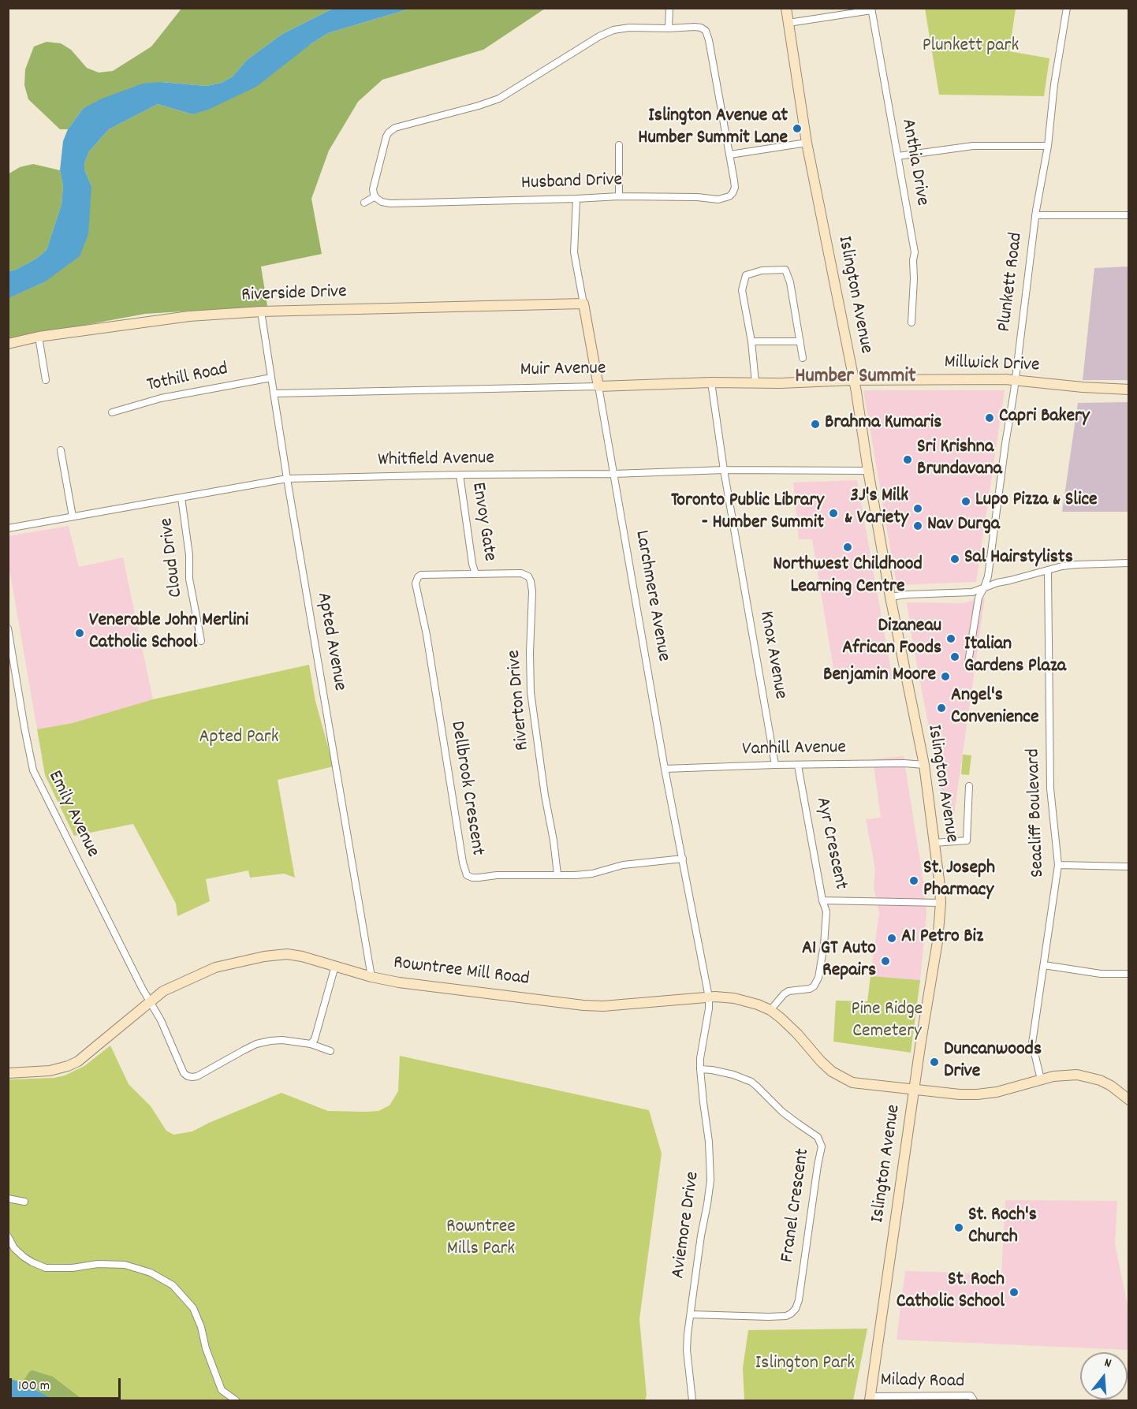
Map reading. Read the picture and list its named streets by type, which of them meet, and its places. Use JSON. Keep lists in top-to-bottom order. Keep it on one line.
{"streets":{"street":["Anthia Drive","Husband Drive","Plunkett Road","Riverside Drive","Islington Avenue","Millwick Drive","Muir Avenue","Tothill Road","Whitfield Avenue","Envoy Gate","Cloud Drive","Larchmere Avenue","Apted Avenue","Knox Avenue","Riverton Drive","Vanhill Avenue","Dellbrook Crescent","Seacliff Boulevard","Emily Avenue","Ayr Crescent","Rowntree Mill Road","Franel Crescent","Aviemore Drive","Milady Road"]},"crossings":[["Husband Drive","Larchmere Avenue"],["Plunkett Road","Millwick Drive"],["Riverside Drive","Larchmere Avenue"],["Riverside Drive","Apted Avenue"],["Islington Avenue","Millwick Drive"],["Islington Avenue","Muir Avenue"],["Islington Avenue","Whitfield Avenue"],["Islington Avenue","Vanhill Avenue"],["Islington Avenue","Ayr Crescent"],["Islington Avenue","Rowntree Mill Road"],["Islington Avenue","Milady Road"],["Millwick Drive","Muir Avenue"],["Muir Avenue","Larchmere Avenue"],["Muir Avenue","Apted Avenue"],["Muir Avenue","Knox Avenue"],["Tothill Road","Apted Avenue"],["Whitfield Avenue","Envoy Gate"],["Whitfield Avenue","Cloud Drive"],["Whitfield Avenue","Larchmere Avenue"],["Whitfield Avenue","Apted Avenue"],["Whitfield Avenue","Knox Avenue"],["Envoy Gate","Riverton Drive"],["Envoy Gate","Dellbrook Crescent"],["Larchmere Avenue","Vanhill Avenue"],["Larchmere Avenue","Dellbrook Crescent"],["Larchmere Avenue","Rowntree Mill Road"],["Larchmere Avenue","Aviemore Drive"],["Apted Avenue","Rowntree Mill Road"],["Knox Avenue","Vanhill Avenue"],["Riverton Drive","Dellbrook Crescent"],["Vanhill Avenue","Ayr Crescent"],["Emily Avenue","Rowntree Mill Road"],["Rowntree Mill Road","Aviemore Drive"],["Franel Crescent","Aviemore Drive"]],"districts":["Humber Summit"],"parks":["Plunkett park","Apted Park","Pine Ridge Cemetery","Rowntree Mills Park","Islington Park"],"places":["Islington Avenue at Humber Summit Lane","Capri Bakery","Brahma Kumaris","Sri Krishna Brundavana","Lupo Pizza & Slice","3J's Milk & Variety","Toronto Public Library - Humber Summit","Nav Durga","Northwest Childhood Learning Centre","Sal Hairstylists","Venerable John Merlini Catholic School","Dizaneau African Foods","Italian Gardens Plaza","Benjamin Moore","Angel's Convenience","St. Joseph Pharmacy","A1 Petro Biz","A1 GT Auto Repairs","Duncanwoods Drive","St. Roch's Church","St. Roch Catholic School"],"scale_bar":"100 m","north":"top"}
